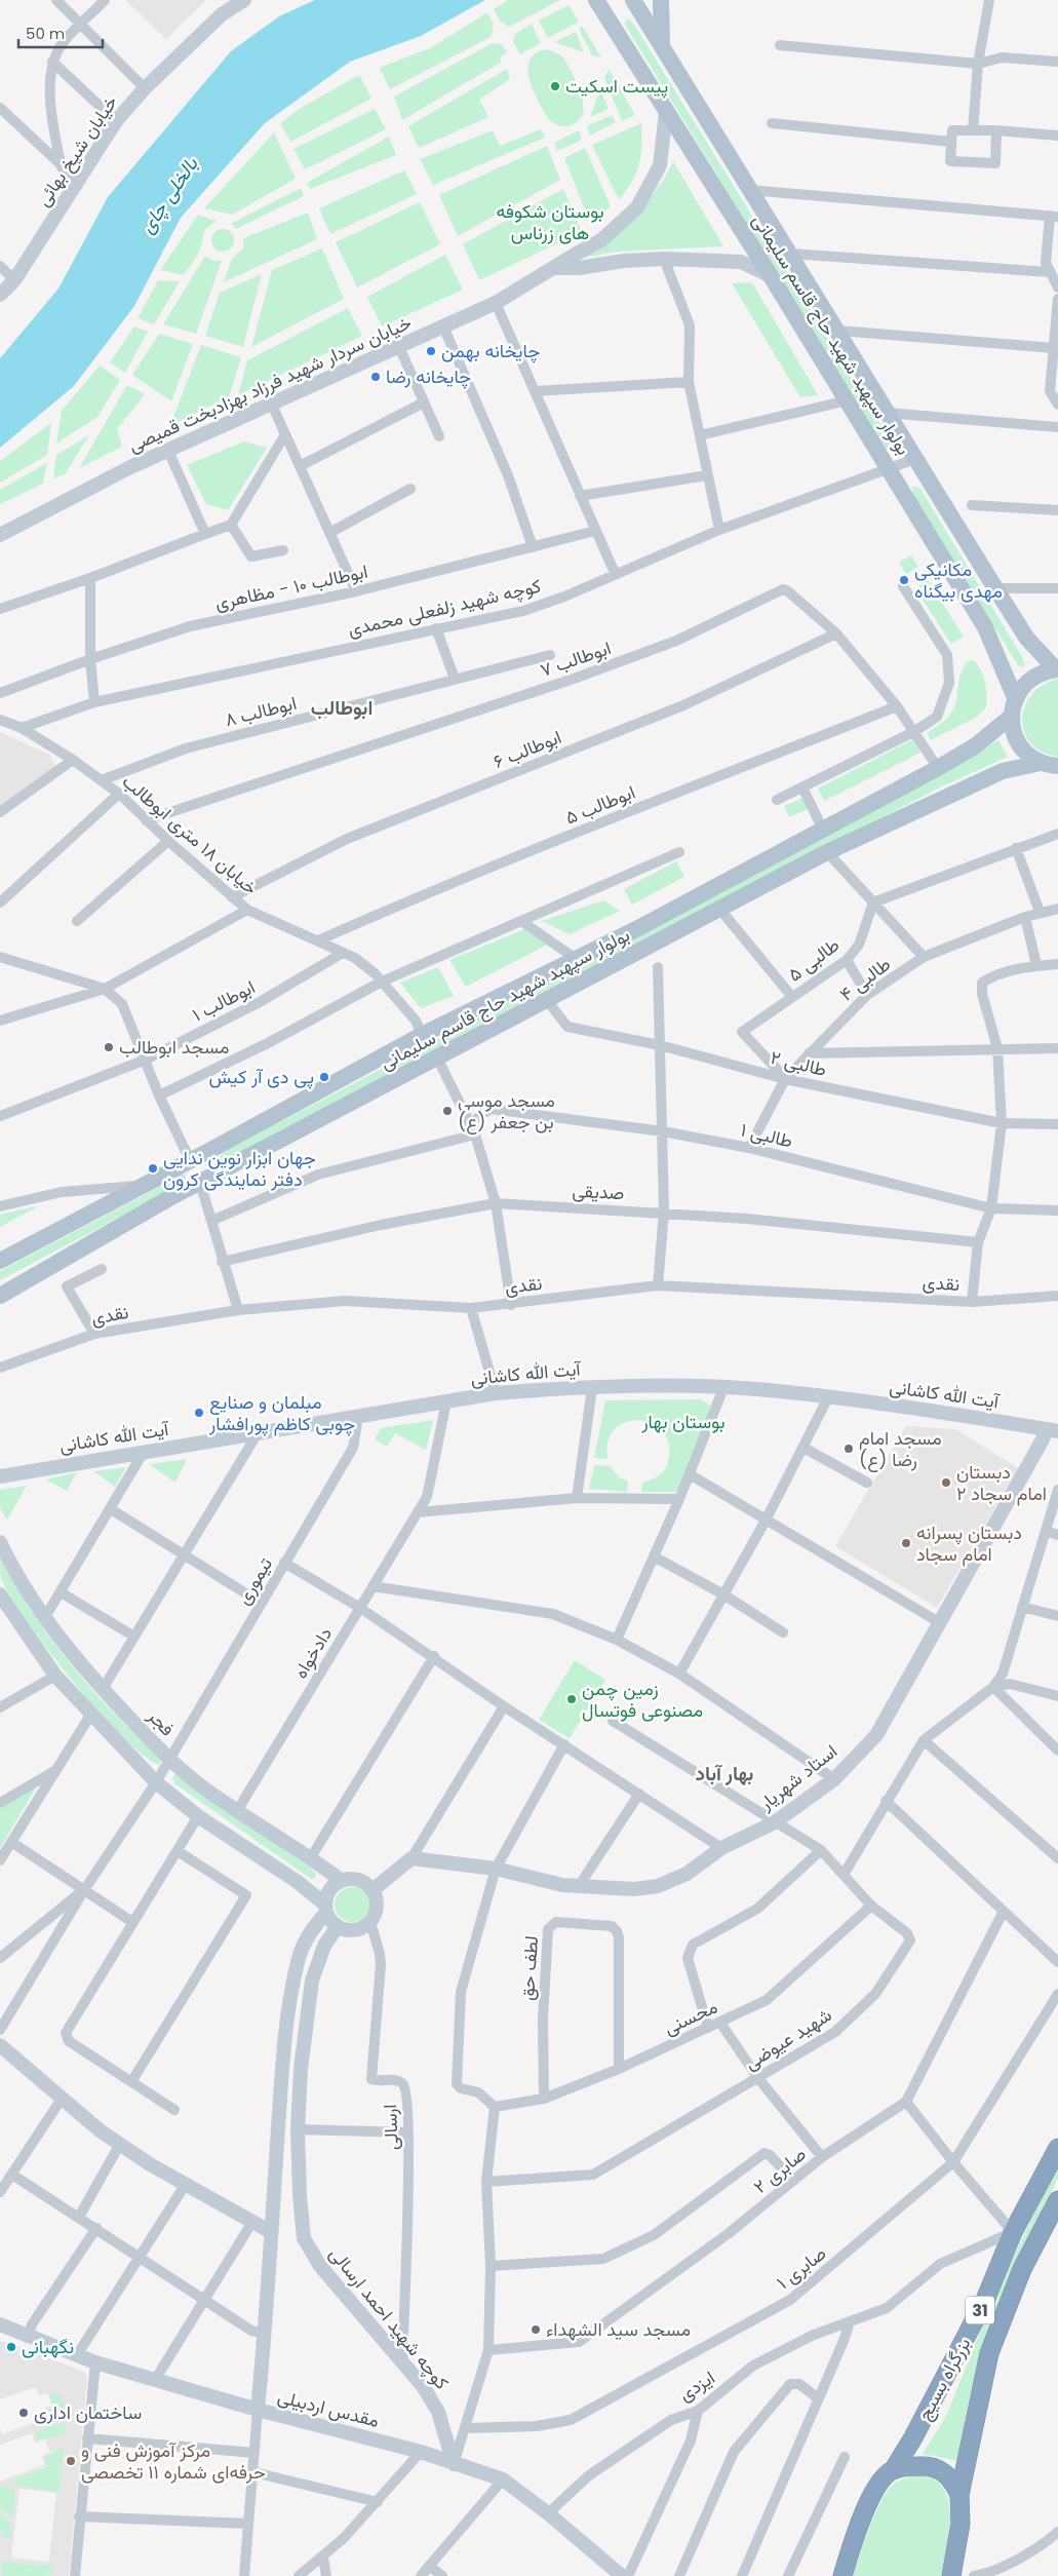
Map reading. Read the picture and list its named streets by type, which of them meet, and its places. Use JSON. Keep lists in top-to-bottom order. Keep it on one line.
{"streets":{"highway":["31","بزرگراه بسیج"],"main road":["بولوار سپهبد شهید حاج قاسم سلیمانی"],"street":["خیابان شیخ بهائی","خیابان سردار شهید فرزاد بهزاد‌بخت قمیصی","ابوطالب ۱۰ - مظاهری","کوچه شهید زلفعلی محمدی","ابوطالب ۷","ابوطالب ۸","ابوطالب ۶","ابوطالب ۵","خیابان ۱۸ متری ابوطالب","طالبی ۵","طالبی ۴","ابوطالب ۱","طالبی ۲","طالبی ۱","صدیقی","نقدی","آیت الله کاشانی","تیموری","دادخواه","فجر","استاد شهریار","لطف حق","محسنی","شهید عیوضی","ارسالی","صابری ۲","صابری ۱","کوچه شهید احمد ارسالی","ایزدی","مقدس اردبیلی"]},"crossings":[["بولوار سپهبد شهید حاج قاسم سلیمانی","خیابان سردار شهید فرزاد بهزاد‌بخت قمیصی"],["بولوار سپهبد شهید حاج قاسم سلیمانی","کوچه شهید زلفعلی محمدی"],["بولوار سپهبد شهید حاج قاسم سلیمانی","ابوطالب ۷"],["بولوار سپهبد شهید حاج قاسم سلیمانی","خیابان ۱۸ متری ابوطالب"],["بولوار سپهبد شهید حاج قاسم سلیمانی","طالبی ۲"],["کوچه شهید زلفعلی محمدی","خیابان ۱۸ متری ابوطالب"],["ابوطالب ۷","ابوطالب ۶"],["ابوطالب ۷","ابوطالب ۵"],["ابوطالب ۷","خیابان ۱۸ متری ابوطالب"],["ابوطالب ۸","خیابان ۱۸ متری ابوطالب"],["ابوطالب ۶","خیابان ۱۸ متری ابوطالب"],["ابوطالب ۵","خیابان ۱۸ متری ابوطالب"],["خیابان ۱۸ متری ابوطالب","ابوطالب ۱"],["طالبی ۵","طالبی ۴"],["طالبی ۵","طالبی ۲"],["طالبی ۴","طالبی ۲"],["طالبی ۴","طالبی ۱"],["آیت الله کاشانی","تیموری"],["آیت الله کاشانی","دادخواه"],["آیت الله کاشانی","استاد شهریار"],["تیموری","فجر"],["دادخواه","فجر"],["فجر","ارسالی"],["فجر","کوچه شهید احمد ارسالی"],["استاد شهریار","شهید عیوضی"],["لطف حق","محسنی"],["محسنی","شهید عیوضی"],["ارسالی","کوچه شهید احمد ارسالی"],["کوچه شهید احمد ارسالی","مقدس اردبیلی"],["بزرگراه بسیج","ایزدی"],["ایزدی","مقدس اردبیلی"]],"districts":["ابوطالب","بهار آباد"],"water":["بالخلی چای"],"parks":["بوستان شکوفه های زرناس","بوستان بهار"],"places":["پیست اسکیت","چایخانه بهمن","چایخانه رضا","مکانیکی مهدی بیگناه","مسجد ابوطالب","پی دی آر کیش","مسجد موسی بن جعفر (ع)","جهان ابزار نوین ندایی دفتر نمایندگی کرون","مبلمان و صنایع چوبی کاظم پورافشار","مسجد امام رضا (ع)","دبستان امام سجاد ۲","دبستان پسرانه امام سجاد","زمین چمن مصنوعی فوتسال","مسجد سید الشهداء","نگهبانی","ساختمان اداری","مرکز آموزش فنی و حرفه‌ای شماره ۱۱ تخصصی"],"scale_bar":"50 m"}
